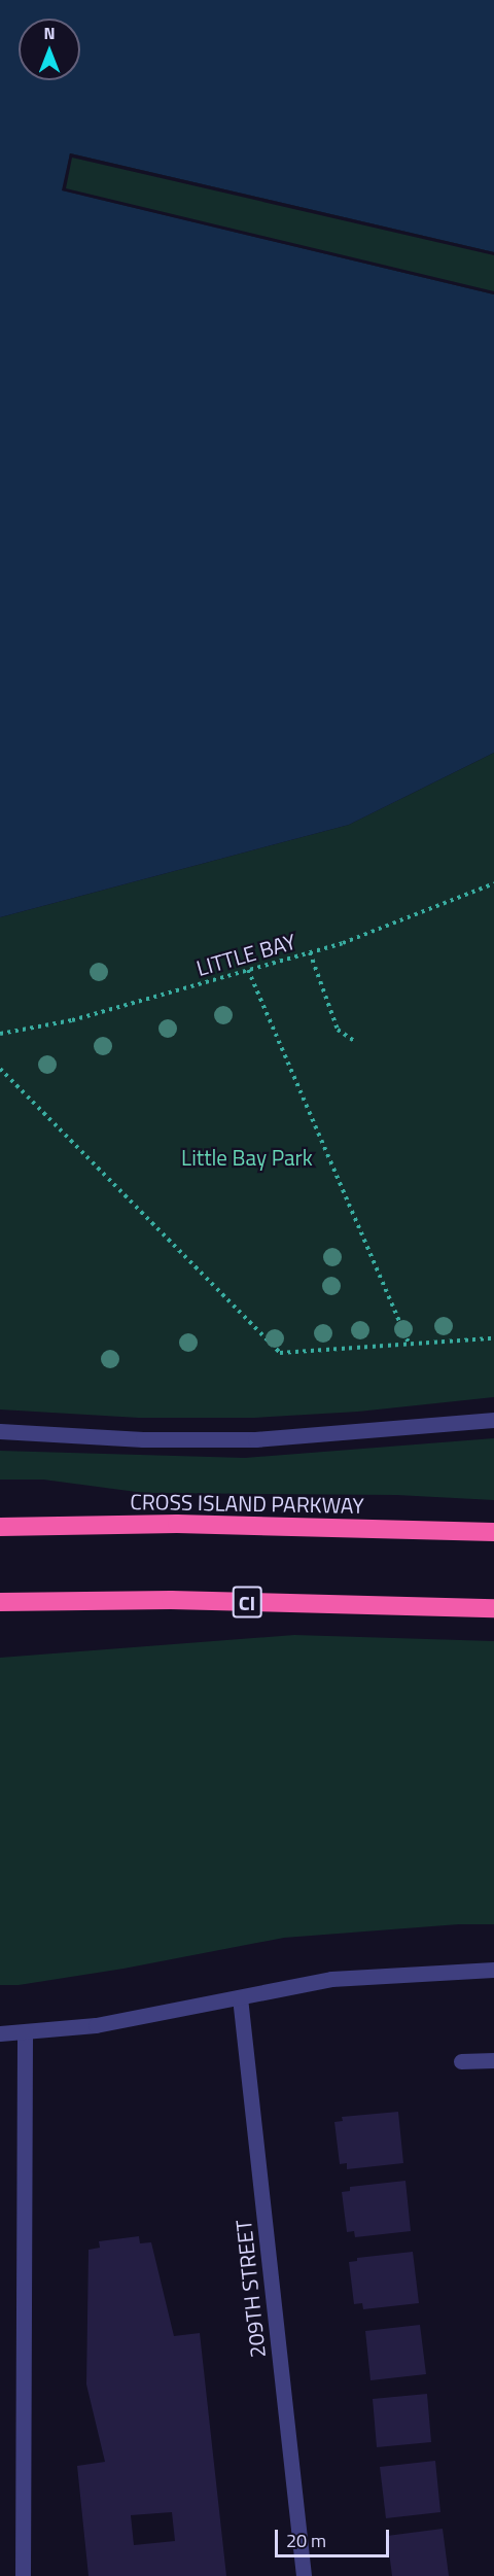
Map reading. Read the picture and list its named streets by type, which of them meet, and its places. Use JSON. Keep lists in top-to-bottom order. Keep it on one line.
{"streets":{"highway":["CROSS ISLAND PARKWAY","CI"],"street":["209TH STREET"],"path":["LITTLE BAY"]},"parks":["Little Bay Park"],"scale_bar":"20 m","north":"top"}
